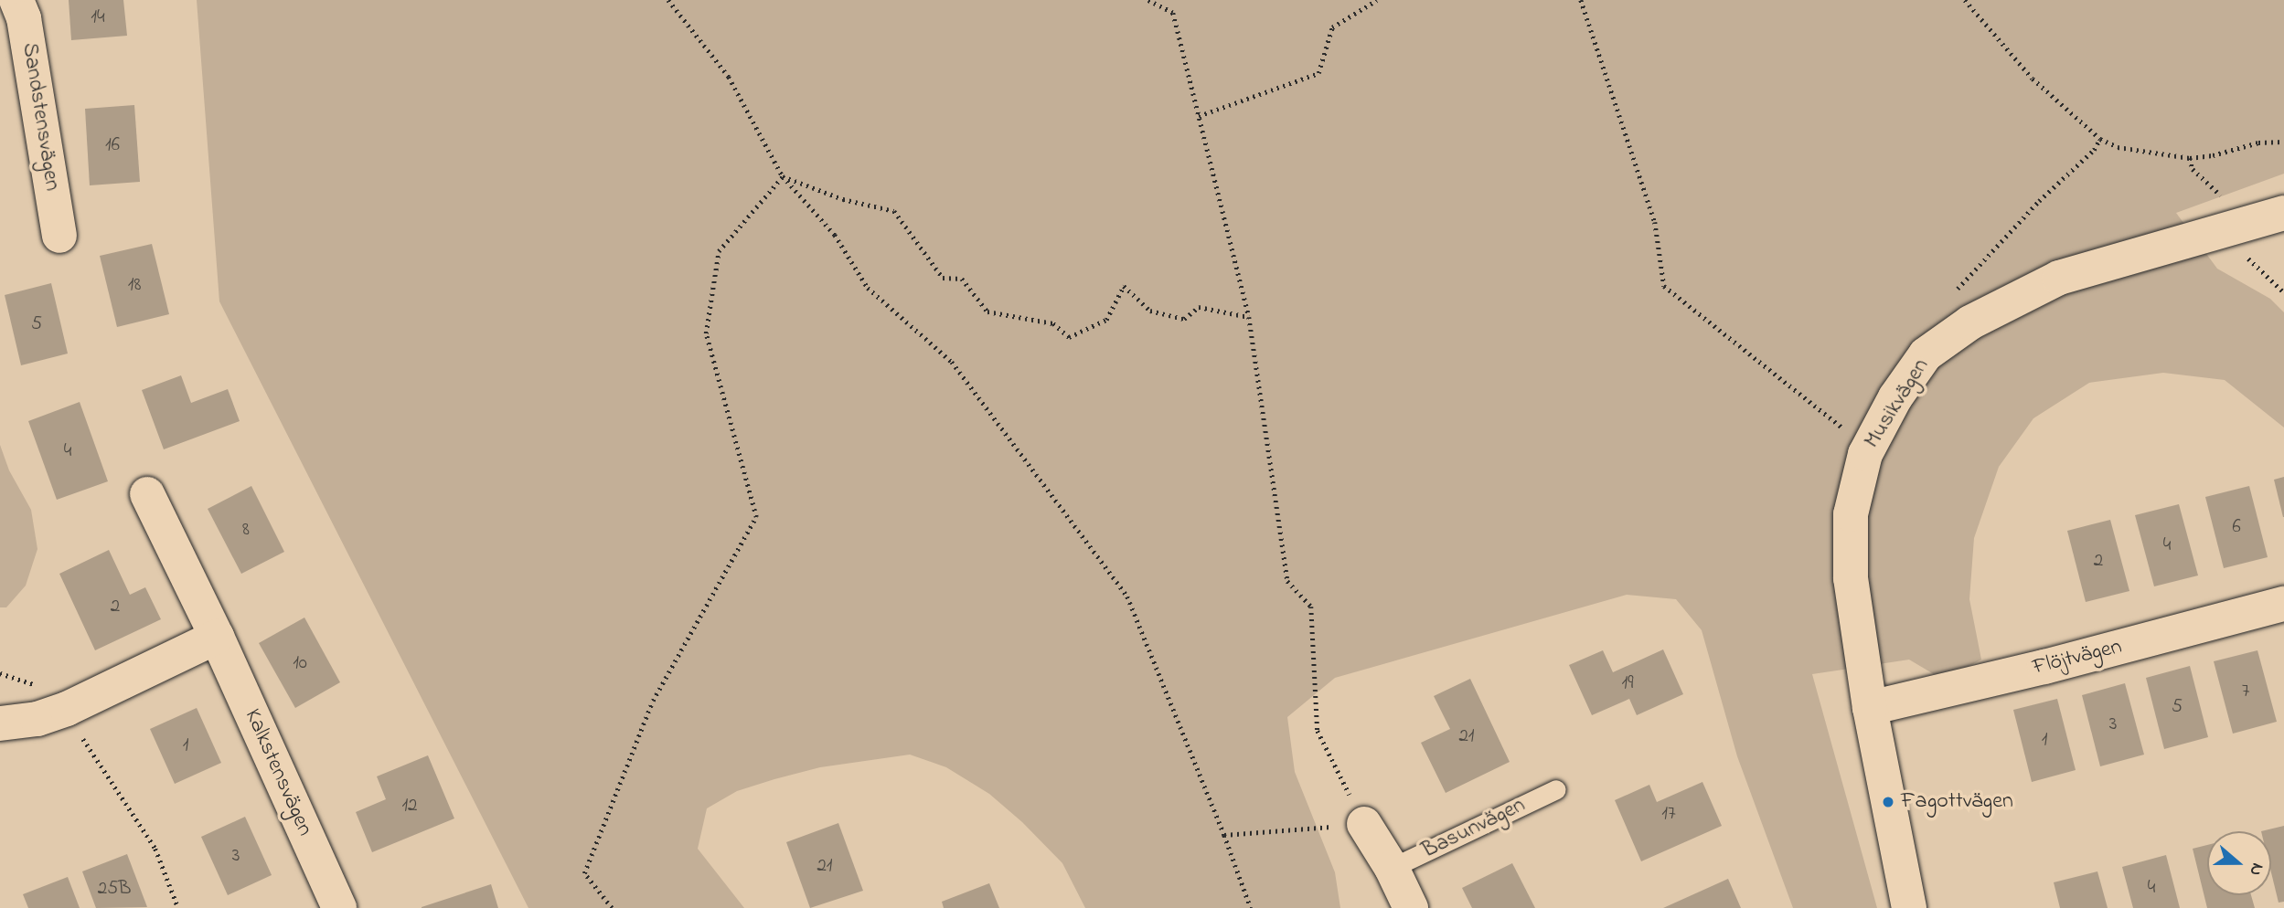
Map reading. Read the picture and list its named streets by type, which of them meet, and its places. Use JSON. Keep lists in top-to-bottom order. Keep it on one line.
{"streets":{"street":["Sandstensvägen","Musikvägen","Flöjtvägen","Kalkstensvägen"],"lane":["Basunvägen"]},"crossings":[["Musikvägen","Flöjtvägen"]],"places":["Fagottvägen"],"house_numbers":["14","16","18","5","4","6","8","4","2","2","10","19","7","5","3","21","1","1","12","17","3","21","4","25B"],"north":"right"}
